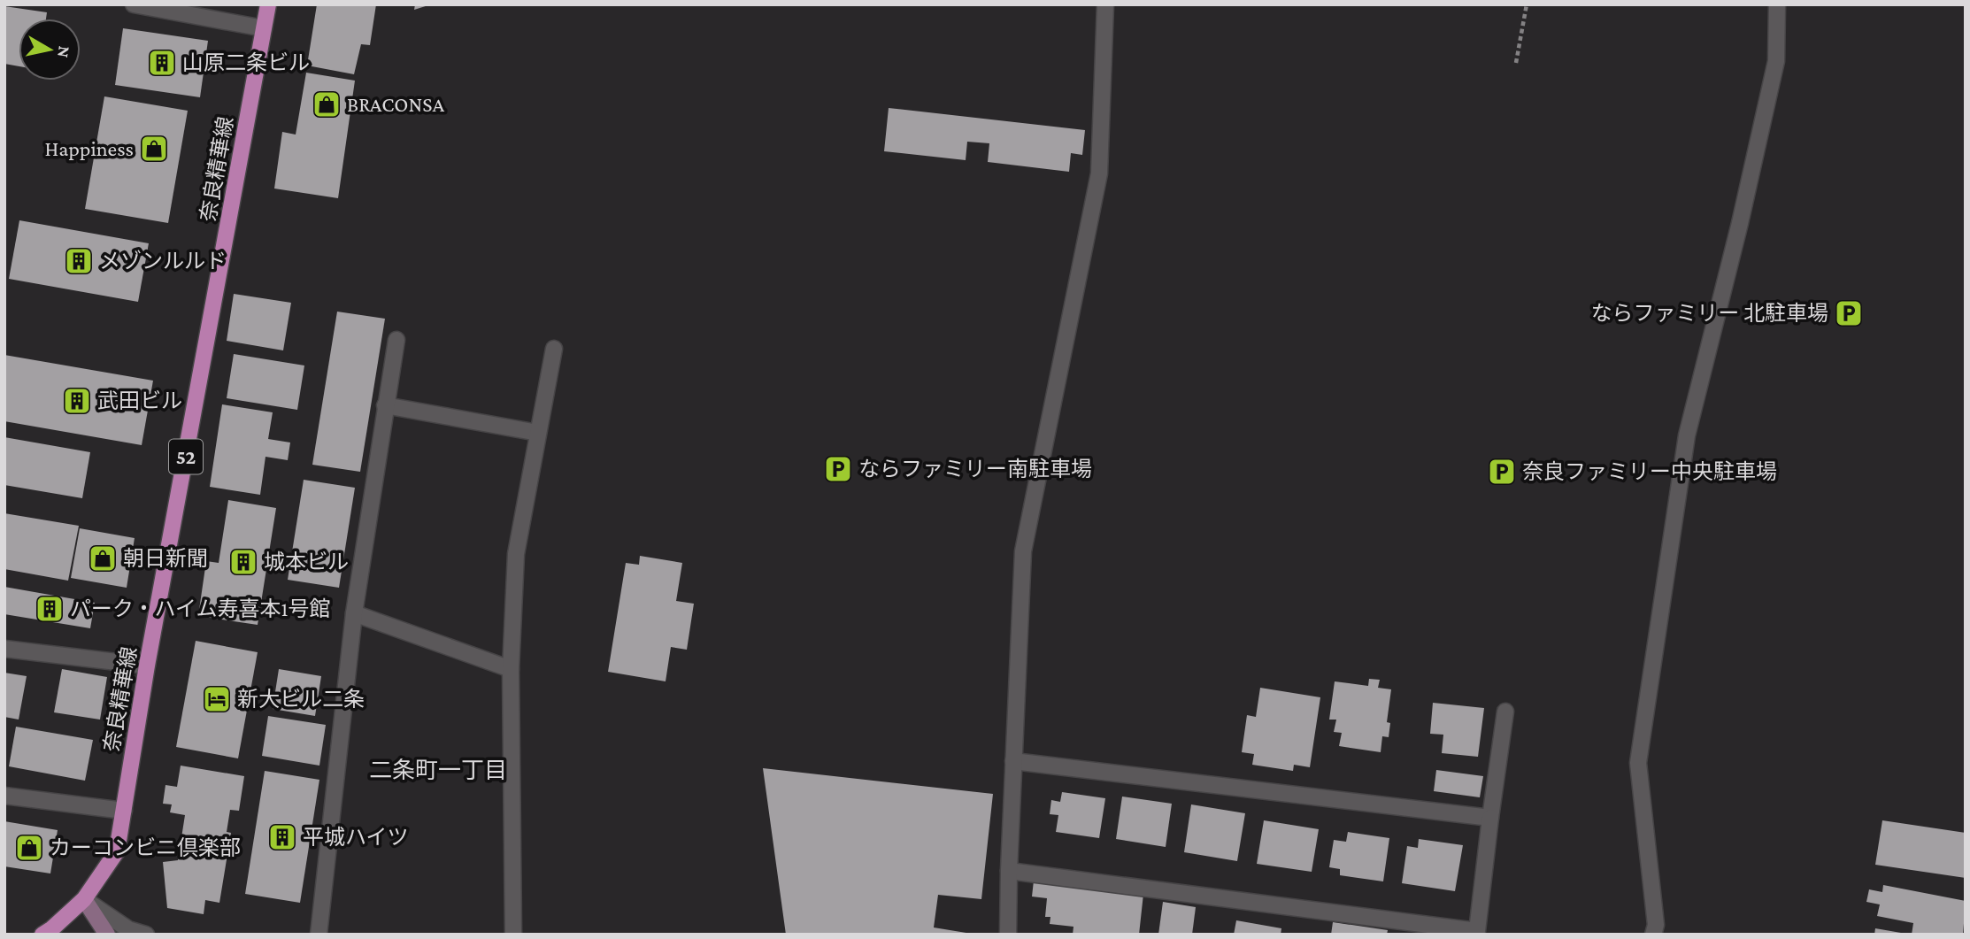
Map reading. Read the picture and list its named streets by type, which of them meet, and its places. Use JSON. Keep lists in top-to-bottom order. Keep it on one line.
{"streets":{"main road":["奈良精華線","52"]},"districts":["二条町一丁目"],"places":{"building":["山原二条ビル","メゾンルルド","武田ビル","城本ビル","パーク・ハイム寿喜本1号館","平城ハイツ"],"shop":["BRACONSA","Happiness","朝日新聞","カーコンビニ倶楽部"],"parking":["ならファミリー 北駐車場","ならファミリー南駐車場","奈良ファミリー中央駐車場"],"hotel":["新大ビル二条"]},"north":"right"}
